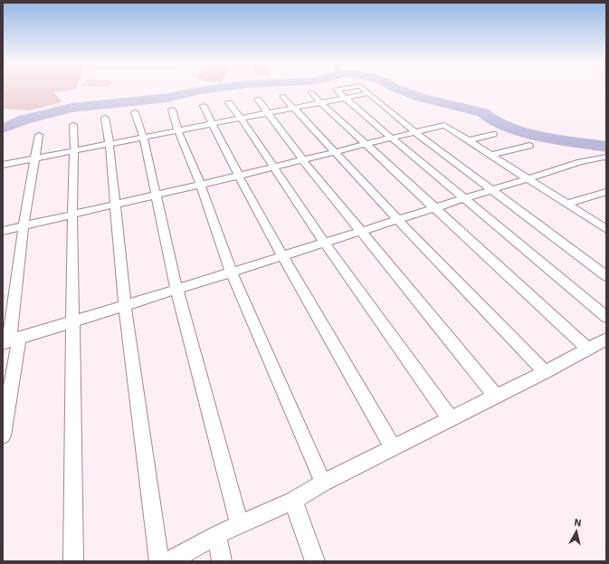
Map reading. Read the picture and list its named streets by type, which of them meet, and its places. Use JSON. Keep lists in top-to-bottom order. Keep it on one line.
{"north":"top"}
